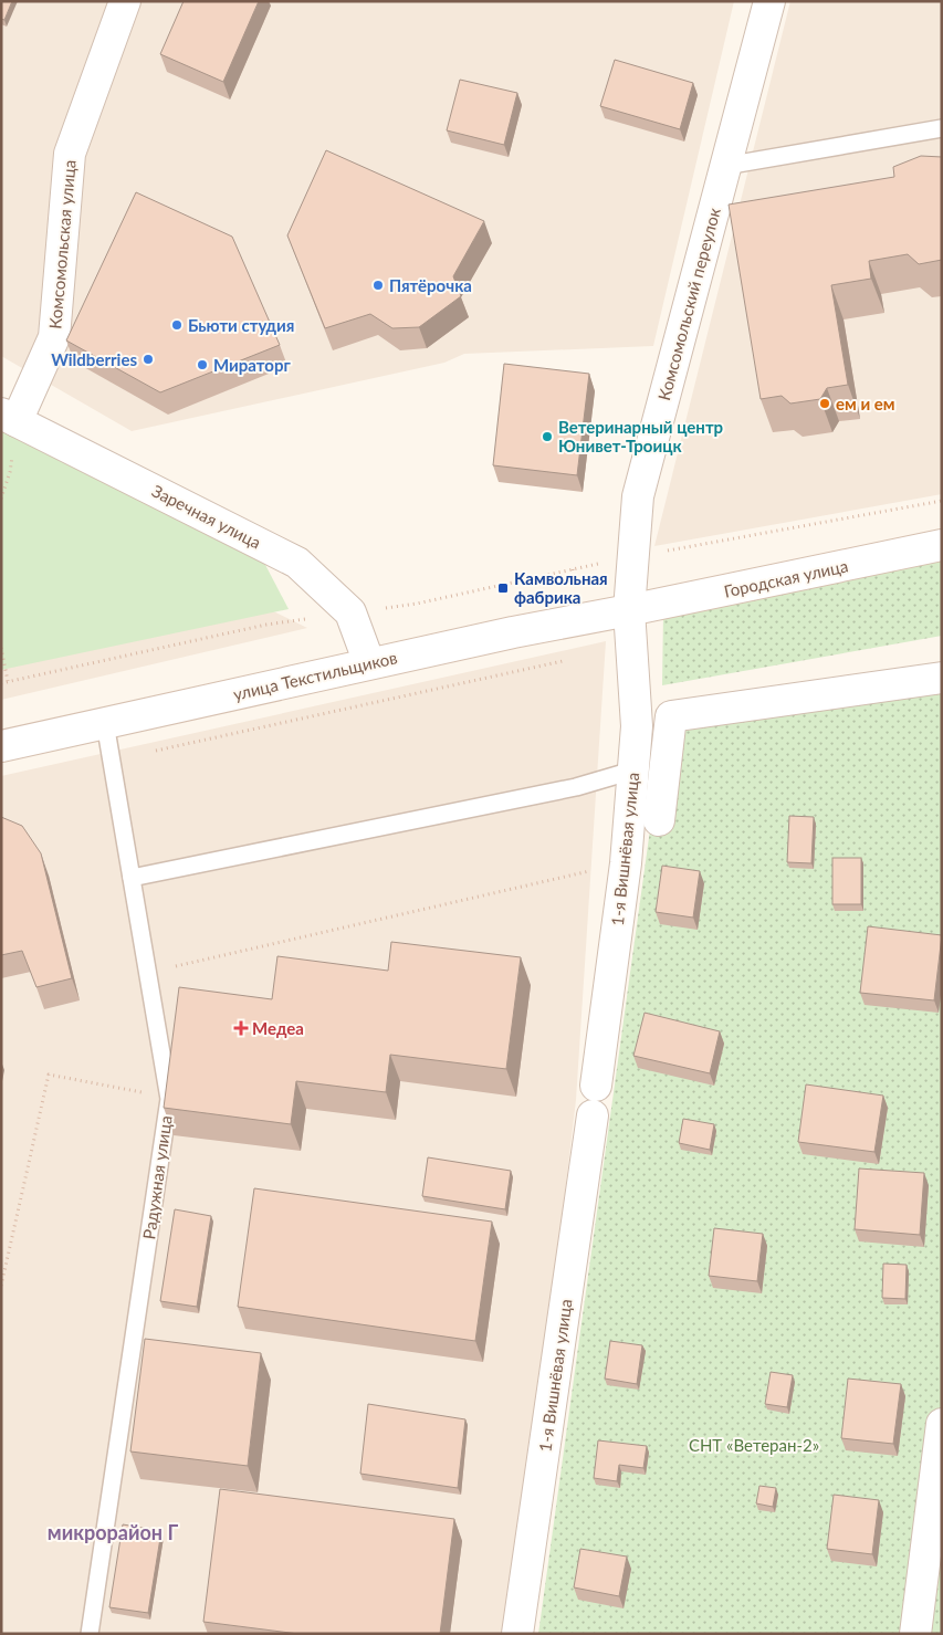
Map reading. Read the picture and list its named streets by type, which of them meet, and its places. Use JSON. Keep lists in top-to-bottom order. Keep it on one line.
{"streets":{"street":["Комсомольская улица","Комсомольский переулок","Заречная улица","Городская улица","улица Текстильщиков","1-я Вишнёвая улица"],"lane":["Радужная улица"]},"crossings":[["Комсомольская улица","Заречная улица"],["Комсомольский переулок","Городская улица"],["Комсомольский переулок","улица Текстильщиков"],["Комсомольский переулок","1-я Вишнёвая улица"],["Заречная улица","улица Текстильщиков"],["Городская улица","улица Текстильщиков"],["Городская улица","1-я Вишнёвая улица"],["улица Текстильщиков","1-я Вишнёвая улица"],["улица Текстильщиков","Радужная улица"]],"districts":["микрорайон Г"],"parks":["СНТ «Ветеран-2»"],"places":{"other":["Пятёрочка","Бьюти студия","Wildberries","Мираторг","ем и ем","Ветеринарный центр Юнивет-Троицк"],"transit":["Камвольная фабрика"],"health":["Медеа"]}}
